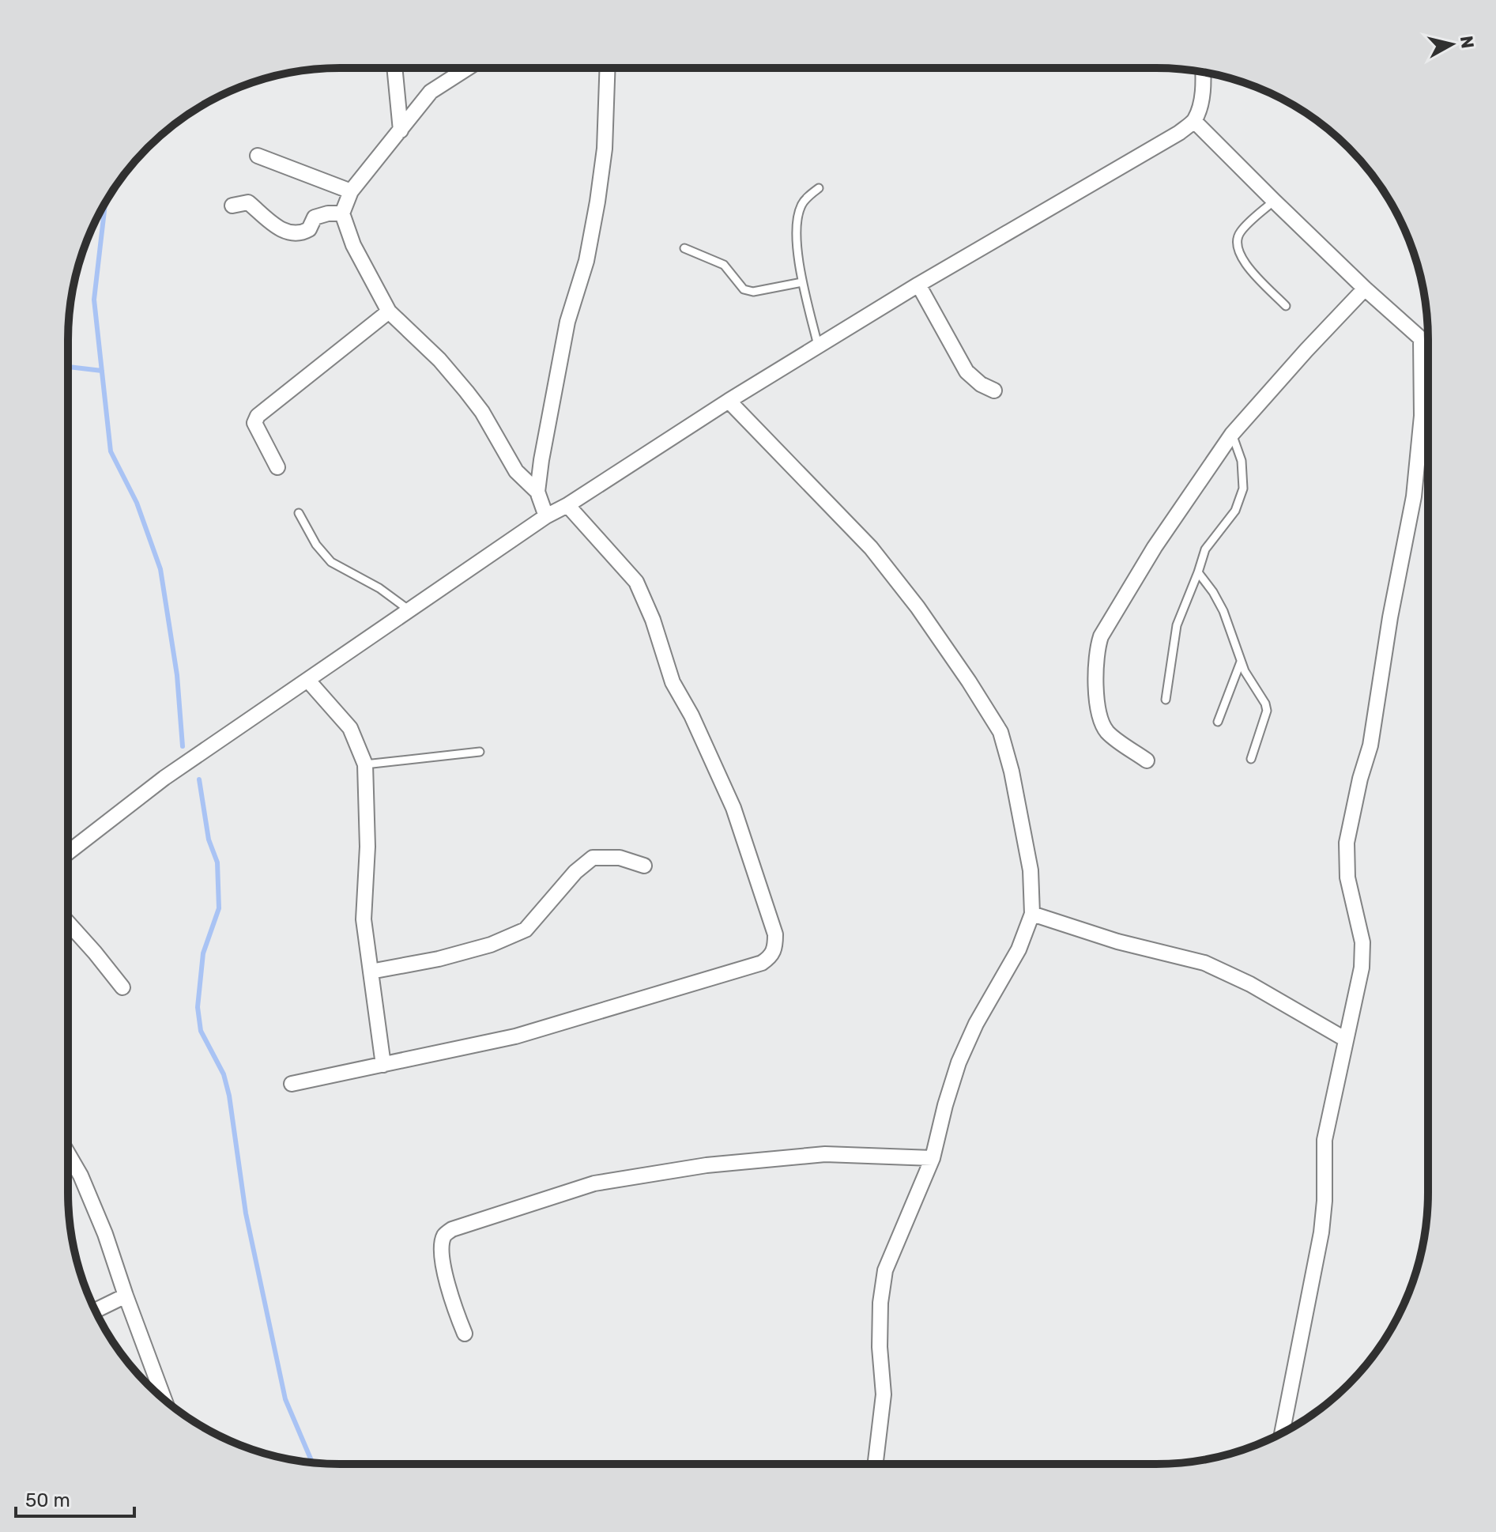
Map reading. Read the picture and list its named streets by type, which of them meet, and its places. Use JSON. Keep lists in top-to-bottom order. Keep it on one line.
{"scale_bar":"50 m","north":"right"}
